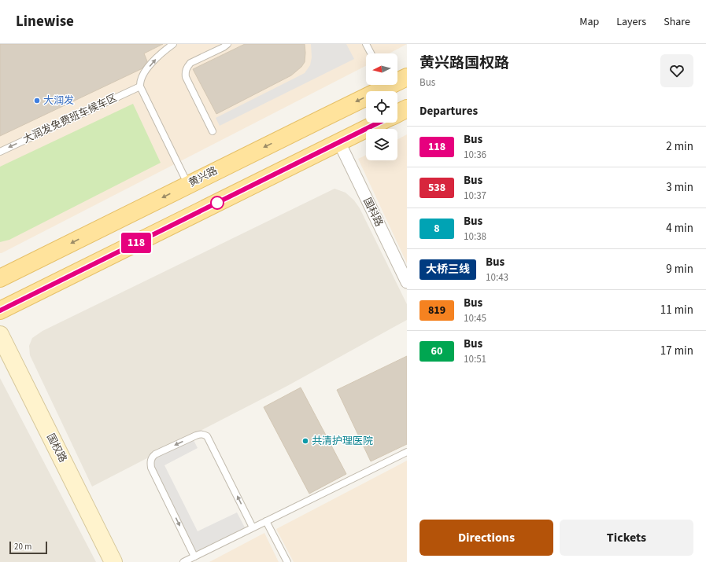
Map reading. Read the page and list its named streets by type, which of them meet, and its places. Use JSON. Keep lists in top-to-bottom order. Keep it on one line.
{"streets":{"main road":["黄兴路"],"street":["国科路","国权路"],"lane":["大润发免费班车候车区"]},"one_way":["大润发免费班车候车区"],"places":["大润发","共清护理医院"],"lines":["bus line 118"],"scale_bar":"20 m","north":"left","page":{"header":"Linewise","nav":["Map","Layers","Share"],"on_map":"118","heading":[["黄兴路国权路","Bus"],"Departures"],"list":[{"mark":"118","name":"Bus","note":"10:36","value":"2 min"},{"mark":"538","name":"Bus","note":"10:37","value":"3 min"},{"mark":"8","name":"Bus","note":"10:38","value":"4 min"},{"mark":"大桥三线","name":"Bus","note":"10:43","value":"9 min"},{"mark":"819","name":"Bus","note":"10:45","value":"11 min"},{"mark":"60","name":"Bus","note":"10:51","value":"17 min"}],"buttons":["Directions","Tickets"],"scale":"20 m"}}
